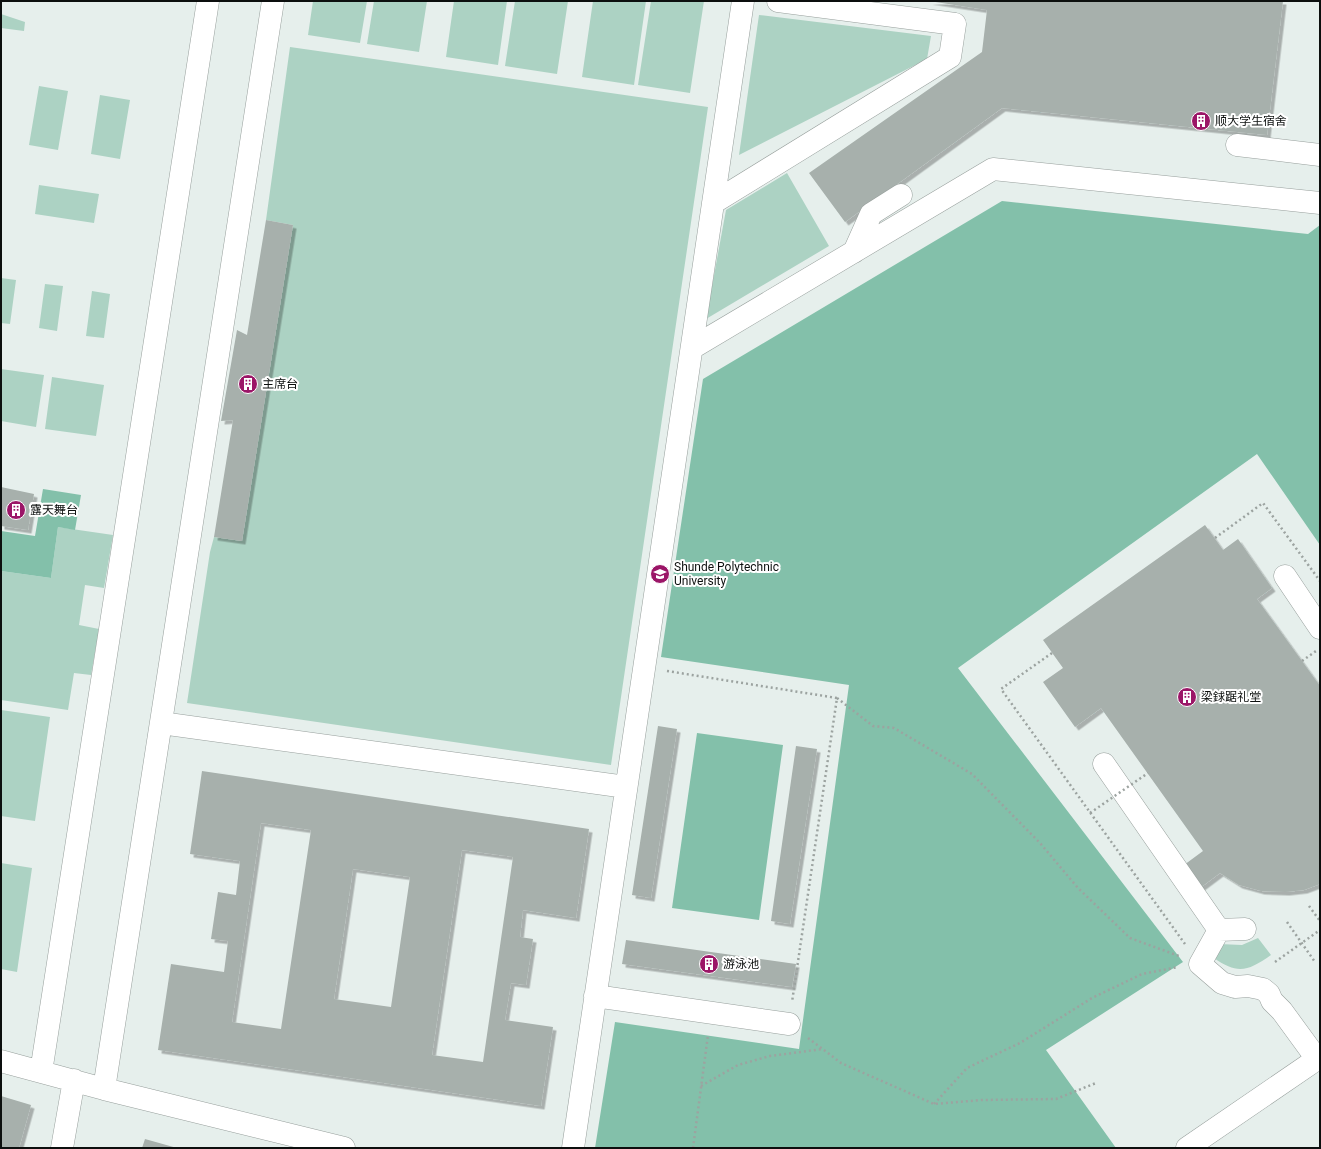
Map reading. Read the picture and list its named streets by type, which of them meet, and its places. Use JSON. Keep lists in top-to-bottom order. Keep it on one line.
{"places":{"building":["顺大学生宿舍","主席台","露天舞台","梁銶踞礼堂","游泳池"],"school or university":["Shunde Polytechnic University"]}}
